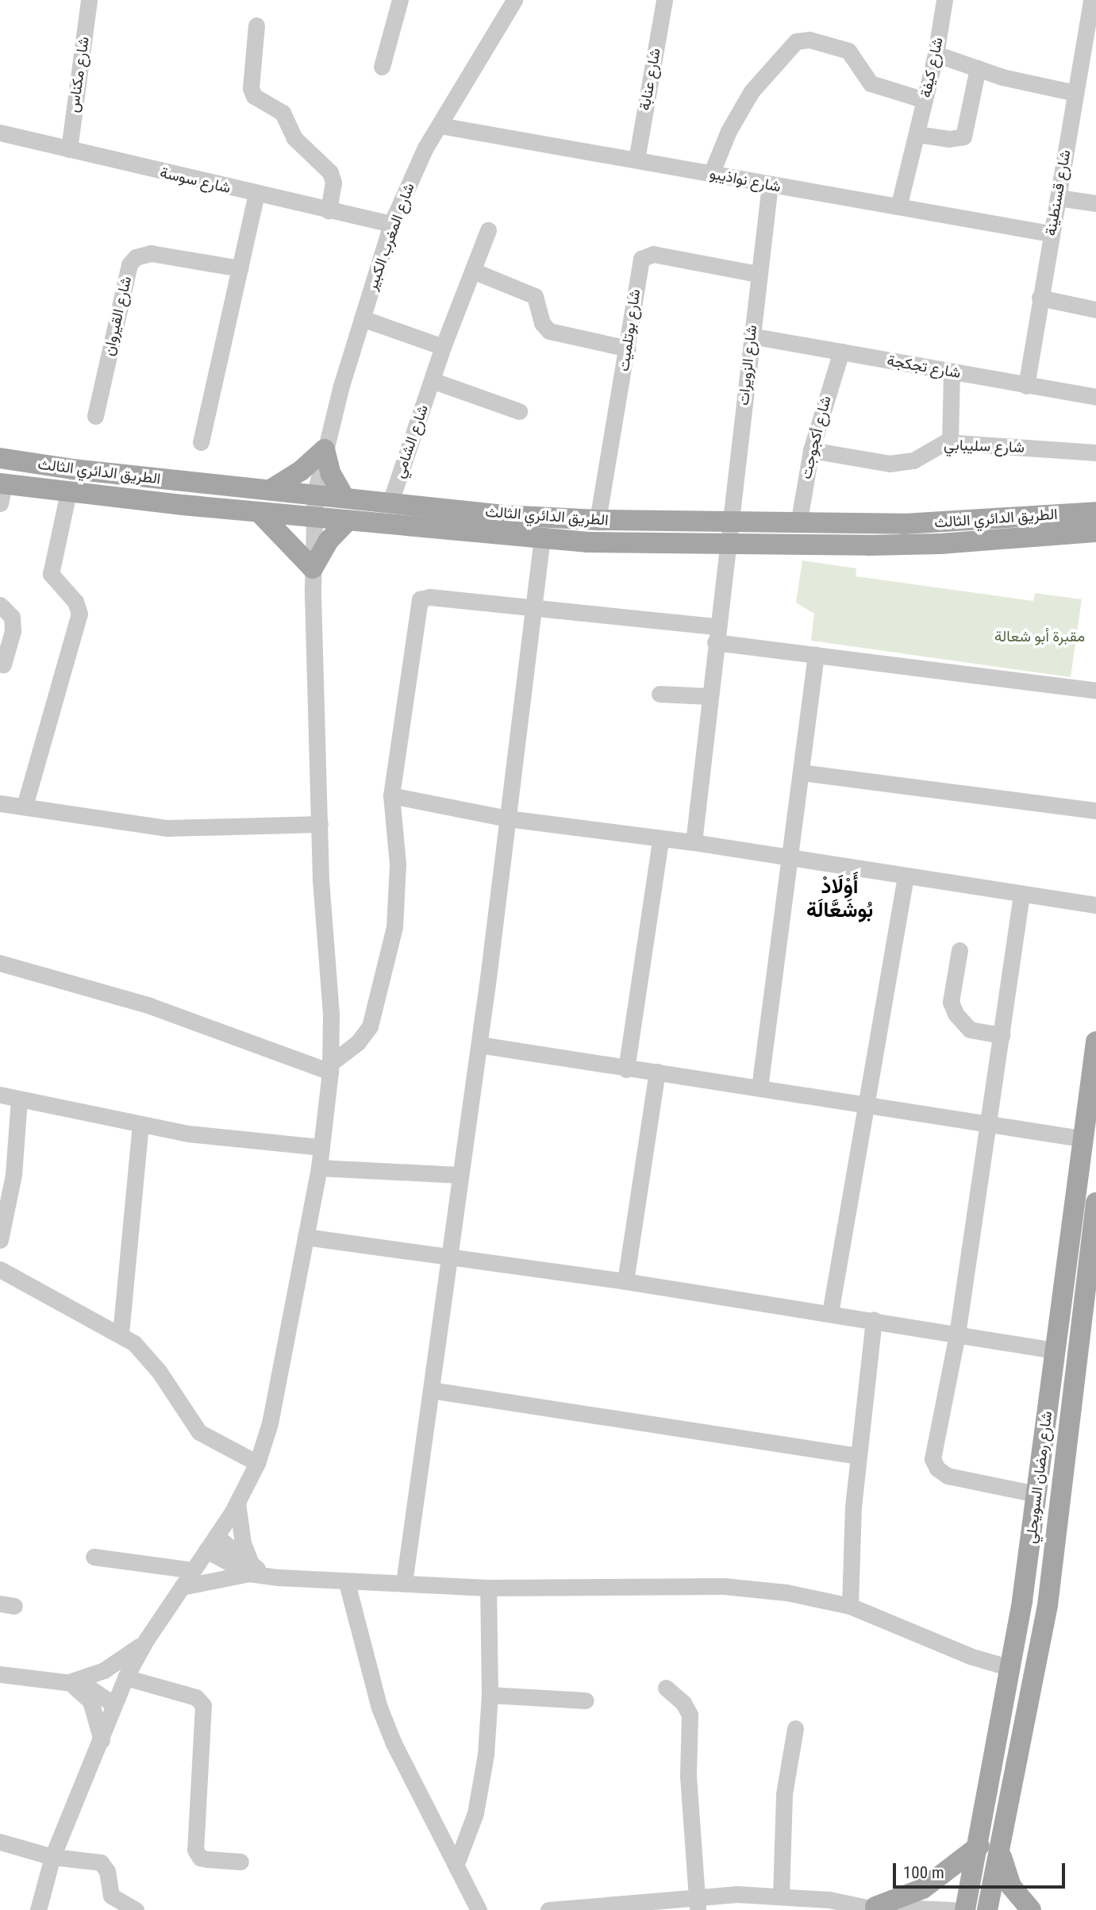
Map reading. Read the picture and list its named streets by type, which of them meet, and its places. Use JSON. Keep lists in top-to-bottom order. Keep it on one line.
{"streets":{"main road":["الطريق الدائري الثالث","شارع رمضان السويحلي"],"street":["شارع كيفة","شارع مكناس","شارع عنابة","شارع سوسة","شارع نواذيبو","شارع قسنطينة","شارع المغرب الكبير","شارع القيروان","شارع بوتلميت","شارع الزويرات","شارع تجكجة","شارع أكجوجت","شارع الشامي","شارع سليبابي"]},"crossings":[["شارع كيفة","شارع نواذيبو"],["شارع مكناس","شارع سوسة"],["شارع عنابة","شارع نواذيبو"],["شارع سوسة","شارع المغرب الكبير"],["شارع نواذيبو","شارع قسنطينة"],["شارع نواذيبو","شارع المغرب الكبير"],["شارع نواذيبو","شارع الزويرات"],["شارع قسنطينة","شارع تجكجة"],["شارع المغرب الكبير","الطريق الدائري الثالث"],["شارع بوتلميت","شارع الزويرات"],["شارع بوتلميت","الطريق الدائري الثالث"],["شارع الزويرات","شارع تجكجة"],["شارع الزويرات","الطريق الدائري الثالث"],["شارع تجكجة","شارع أكجوجت"],["شارع أكجوجت","شارع سليبابي"],["شارع أكجوجت","الطريق الدائري الثالث"],["شارع الشامي","الطريق الدائري الثالث"]],"districts":["أَوْلَادْ بُوشَعَّالَة"],"parks":["مقبرة أبو شعالة"],"scale_bar":"100 m"}
